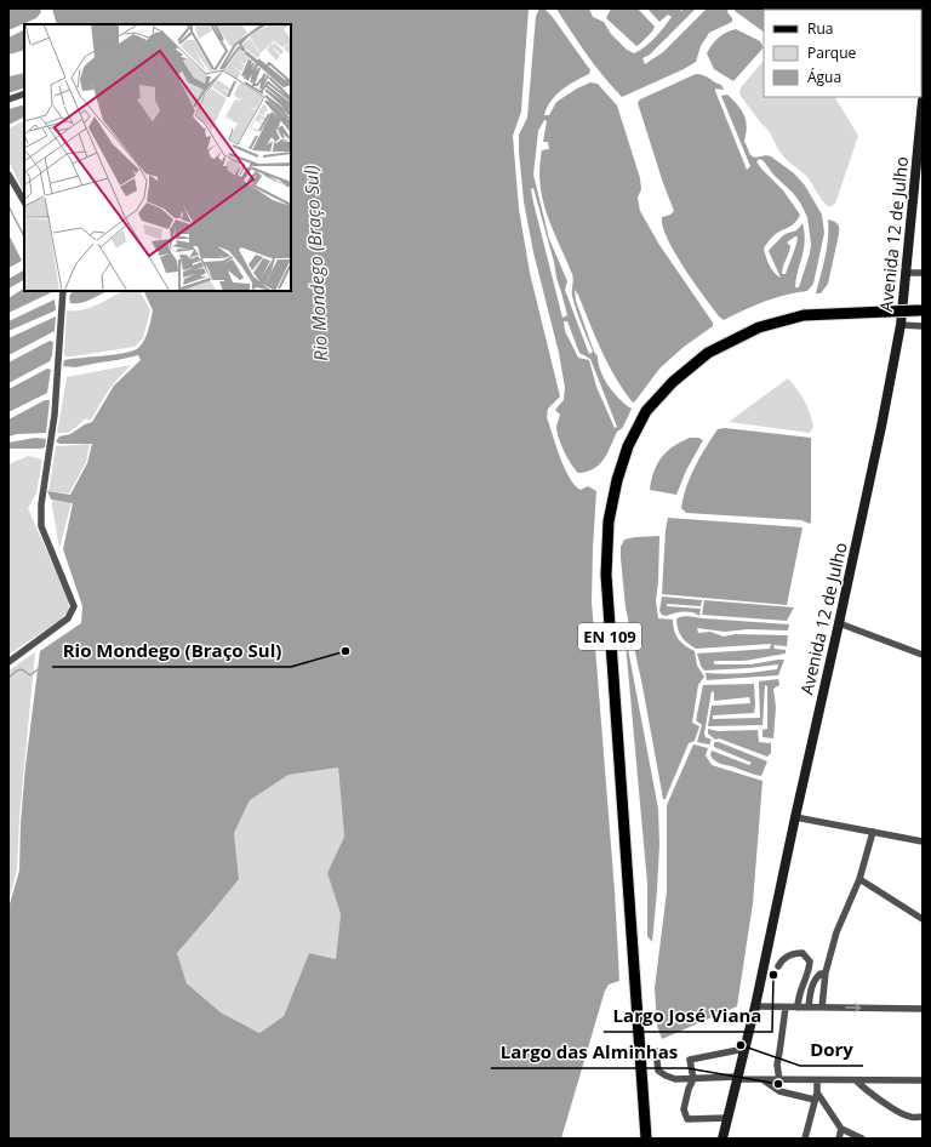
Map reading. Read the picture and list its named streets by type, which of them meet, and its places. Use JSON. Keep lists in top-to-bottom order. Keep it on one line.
{"streets":{"main road":["Avenida 12 de Julho","EN 109"]},"water":["Rio Mondego (Braço Sul)"],"places":["Rio Mondego (Braço Sul)","Largo José Viana","Dory","Largo das Alminhas"],"legend":["Rua","Parque","Água"]}
